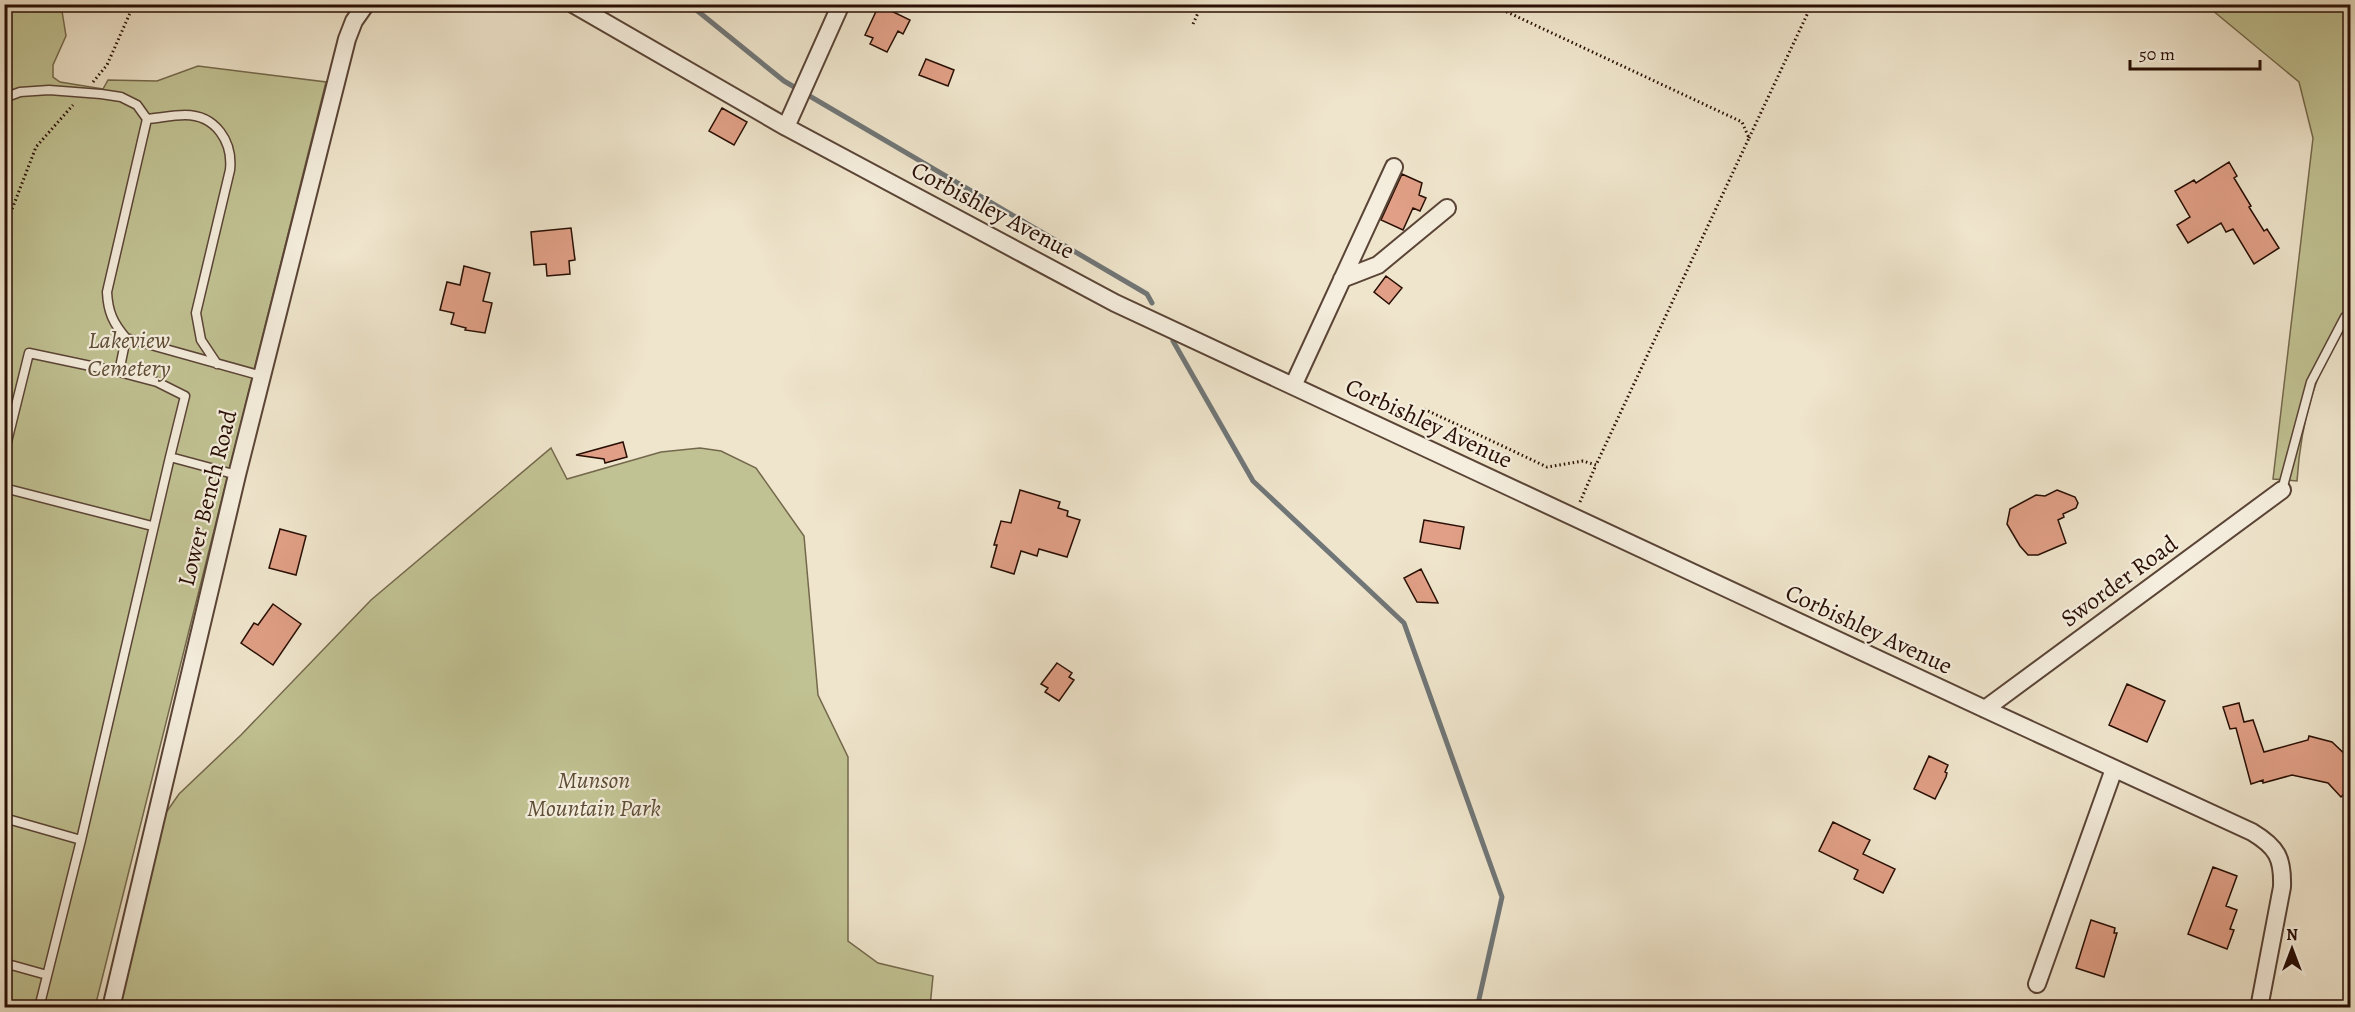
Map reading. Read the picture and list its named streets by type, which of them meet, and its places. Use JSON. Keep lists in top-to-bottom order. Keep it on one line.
{"streets":{"street":["Corbishley Avenue","Lower Bench Road","Sworder Road"]},"crossings":[["Corbishley Avenue","Sworder Road"]],"parks":["Lakeview Cemetery","Munson Mountain Park"],"scale_bar":"50 m","north":"top"}
